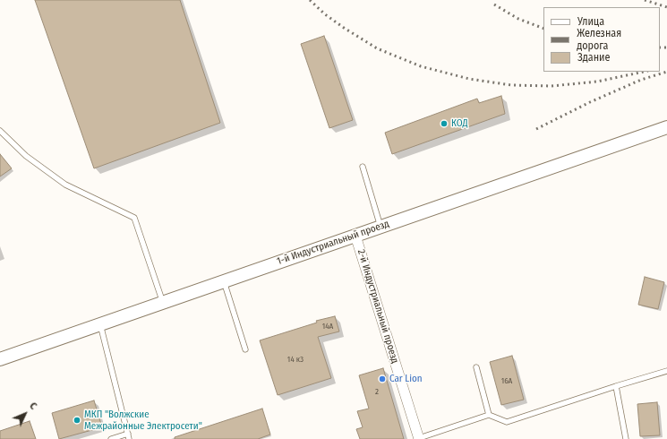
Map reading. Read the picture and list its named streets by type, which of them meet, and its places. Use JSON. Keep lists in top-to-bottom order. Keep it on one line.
{"streets":{"street":["1-й Индустриальный проезд","2-й Индустриальный проезд"]},"crossings":[["1-й Индустриальный проезд","2-й Индустриальный проезд"]],"places":["КОД","Car Lion","МКП \"Волжские Межрайонные Электросети\""],"house_numbers":["14А","14 к3","16А","2"],"legend":["Улица","Железная дорога","Здание"],"north":"top right"}
